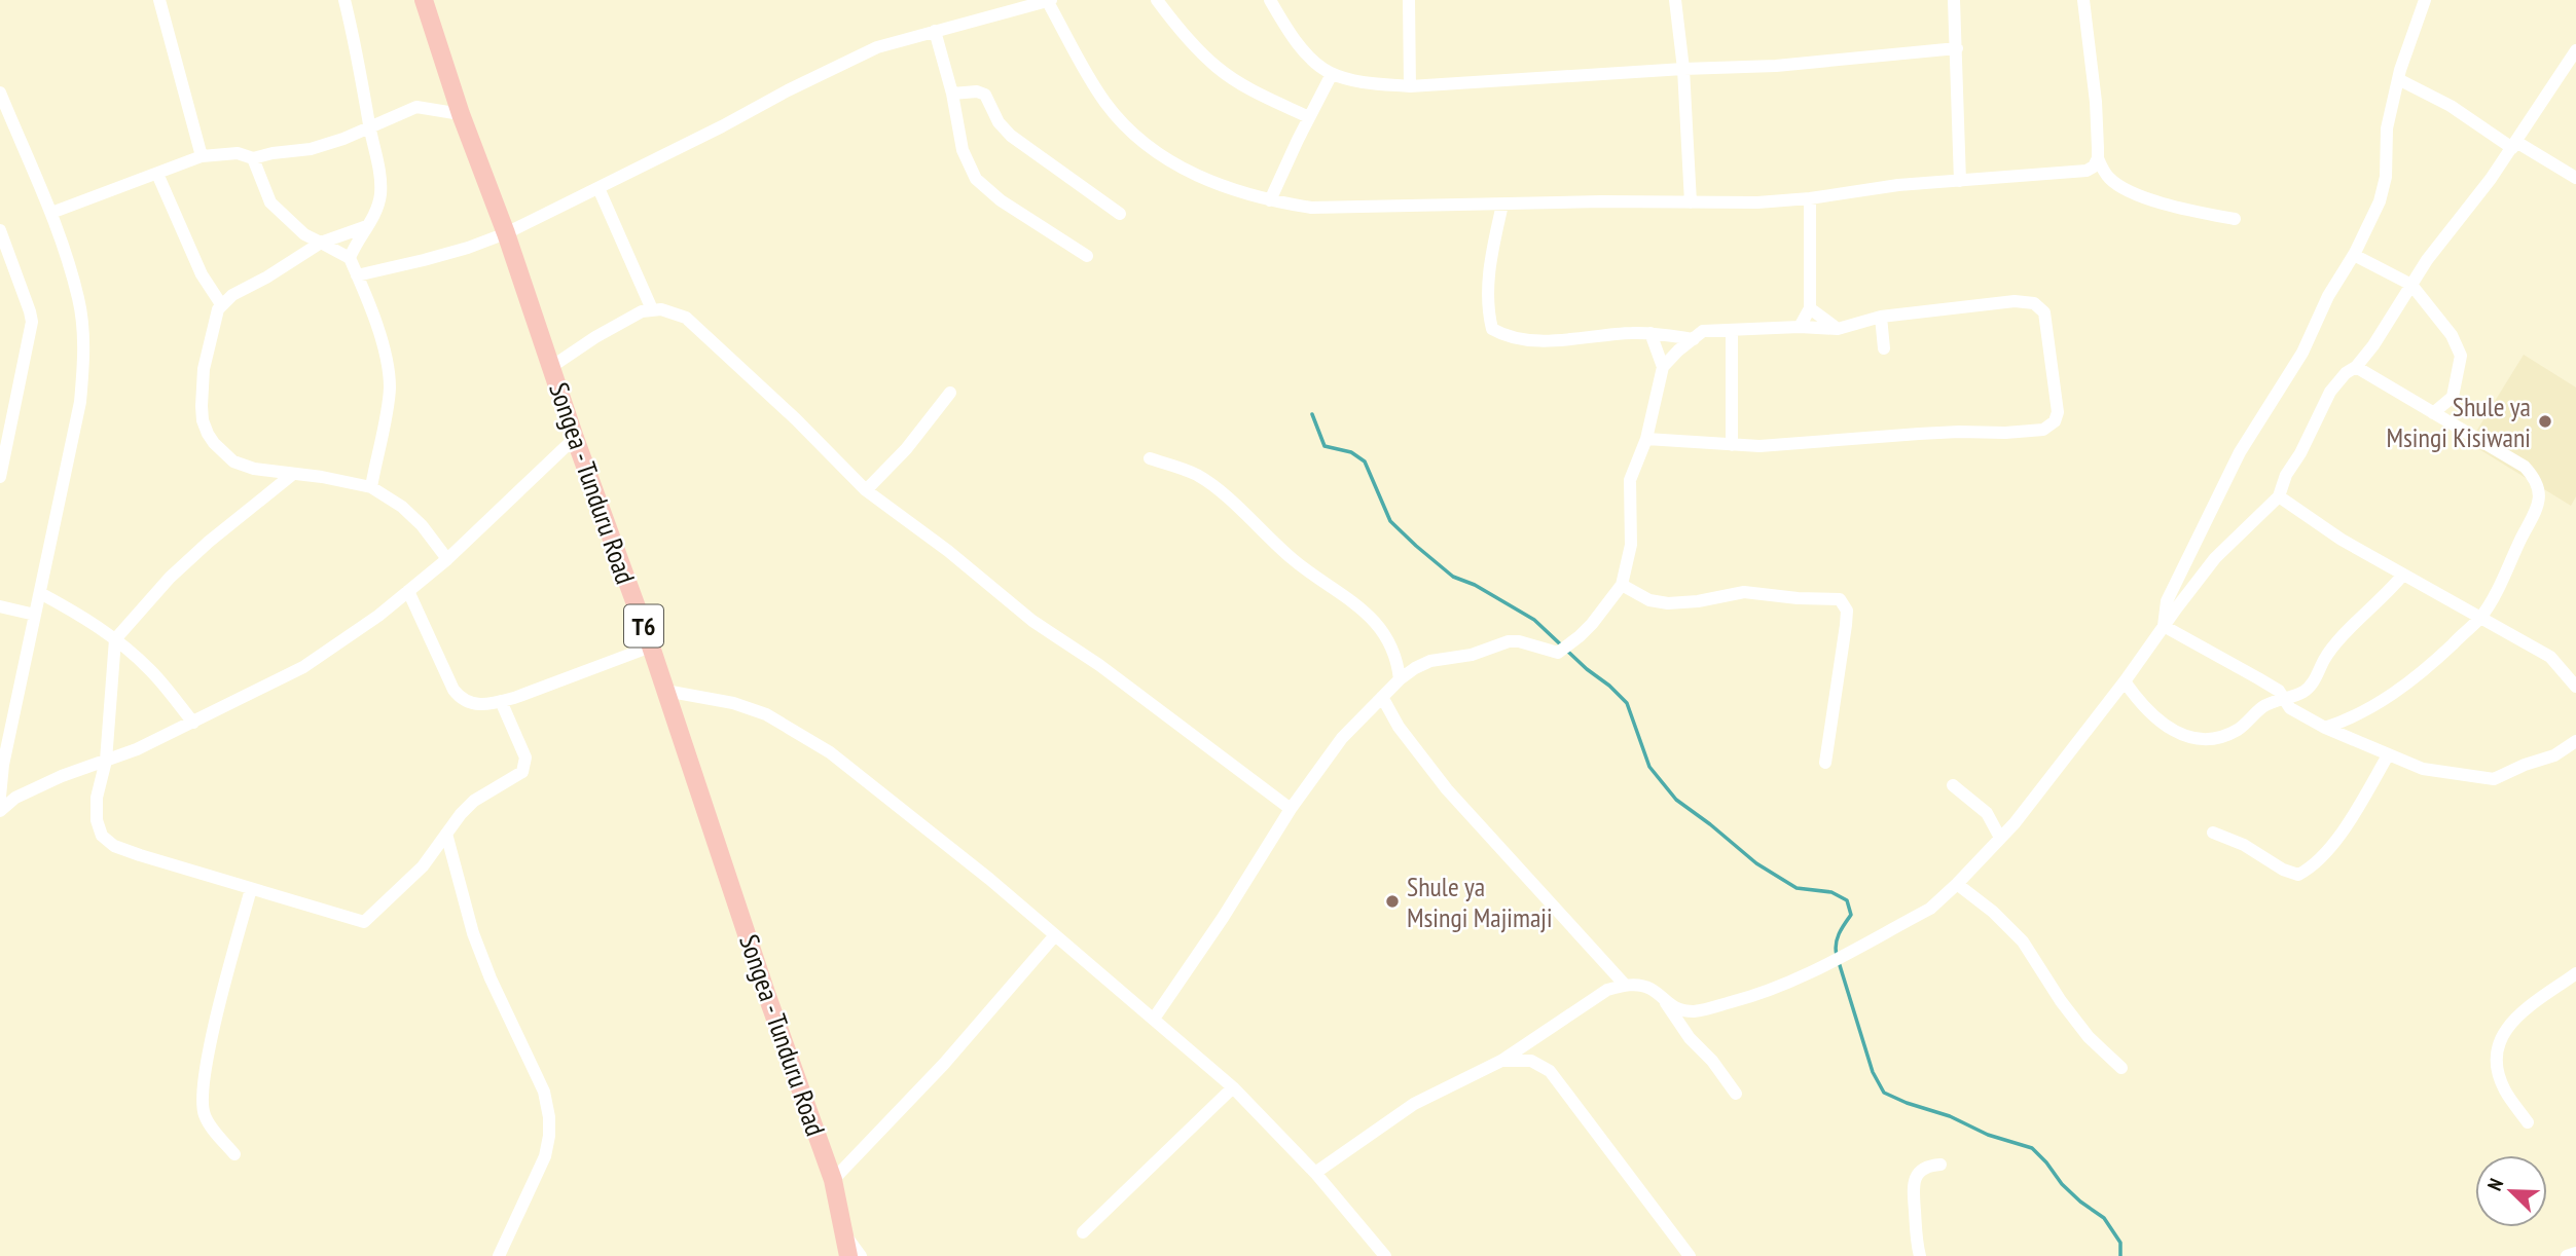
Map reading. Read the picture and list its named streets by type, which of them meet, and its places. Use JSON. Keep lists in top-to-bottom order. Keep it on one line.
{"streets":{"highway":["Songea - Tunduru Road","T6"]},"places":["Shule ya Msingi Kisiwani","Shule ya Msingi Majimaji"],"north":"top left"}
